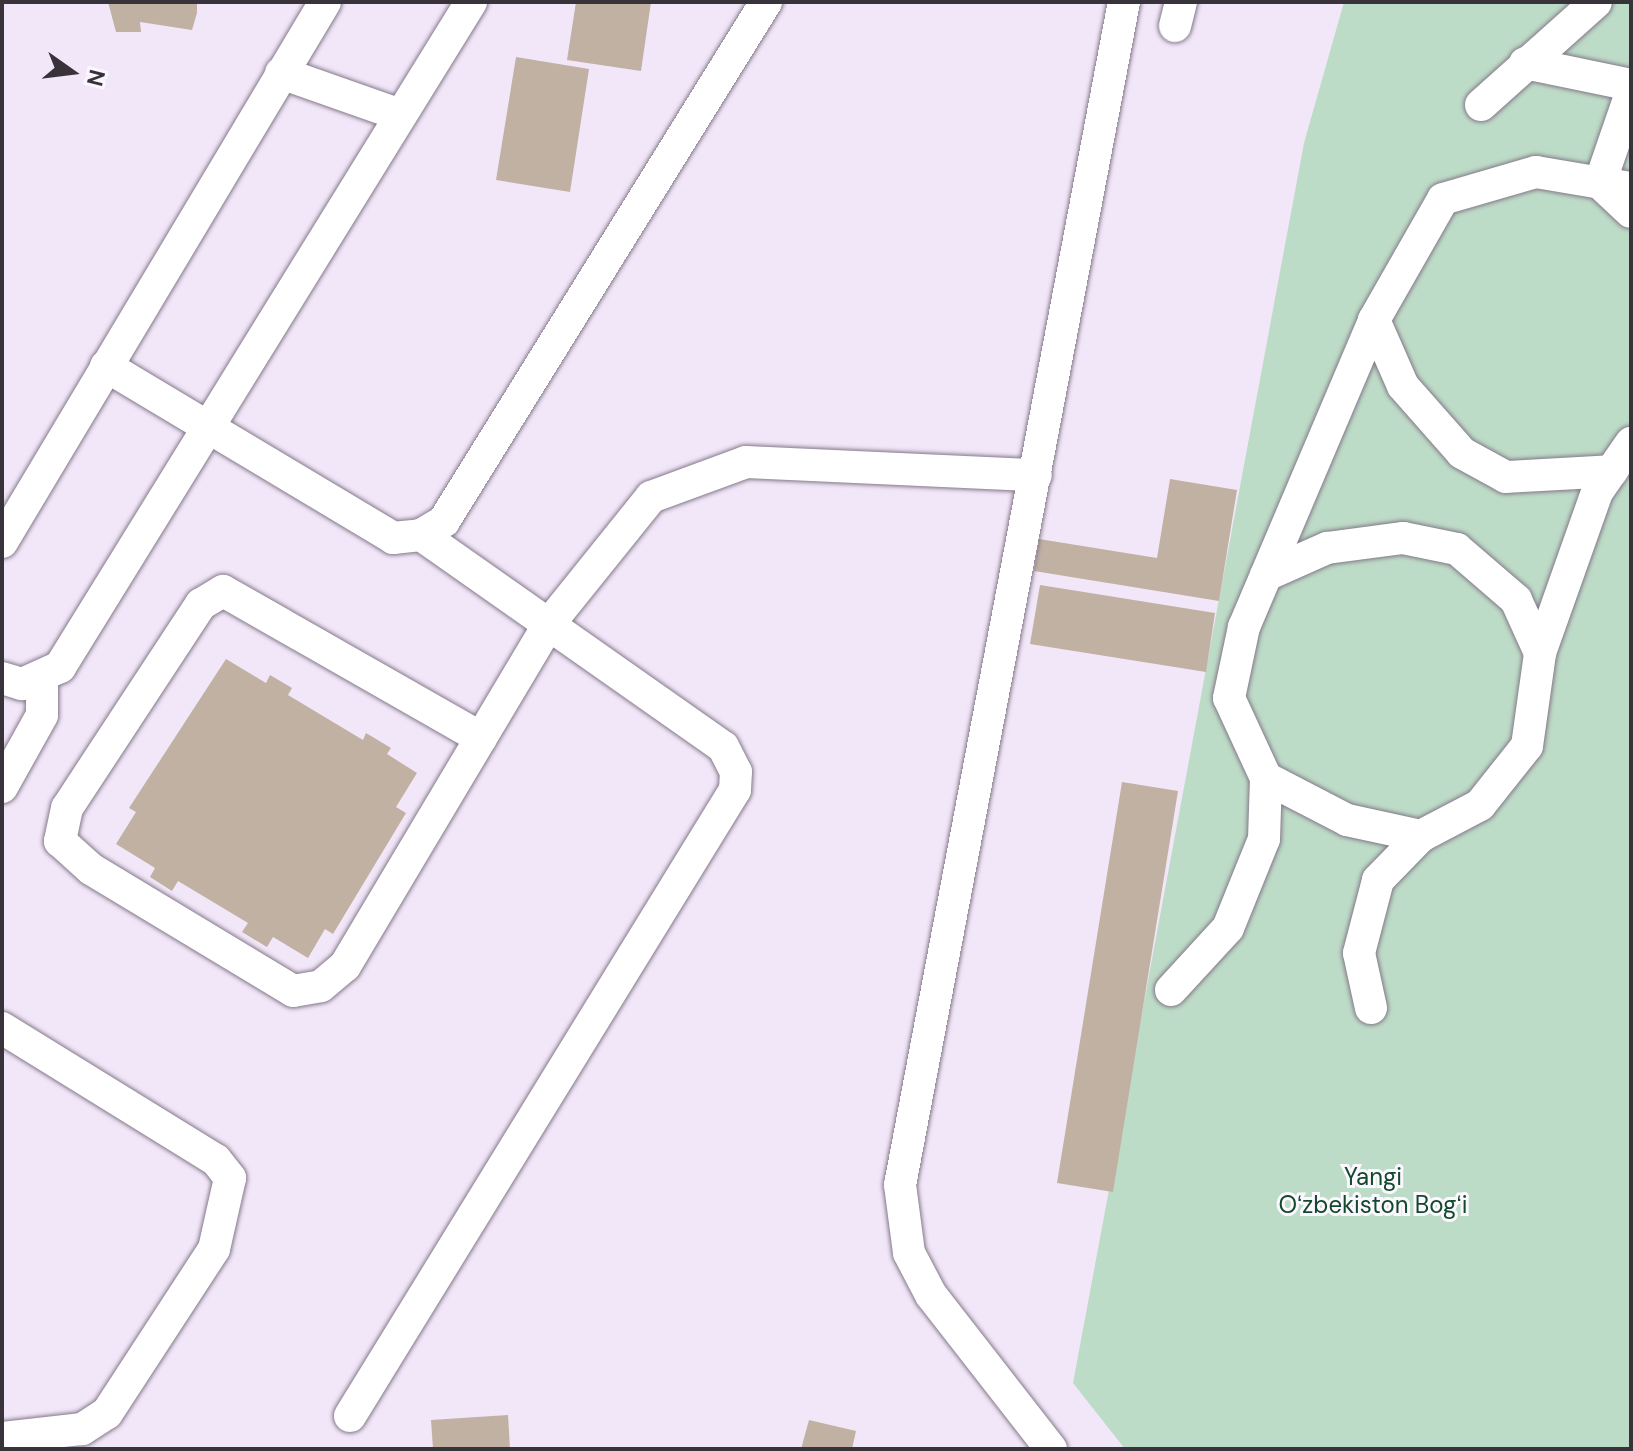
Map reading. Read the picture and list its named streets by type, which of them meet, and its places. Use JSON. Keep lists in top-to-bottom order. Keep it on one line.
{"parks":["Yangi Oʻzbekiston Bogʻi"],"north":"right"}
